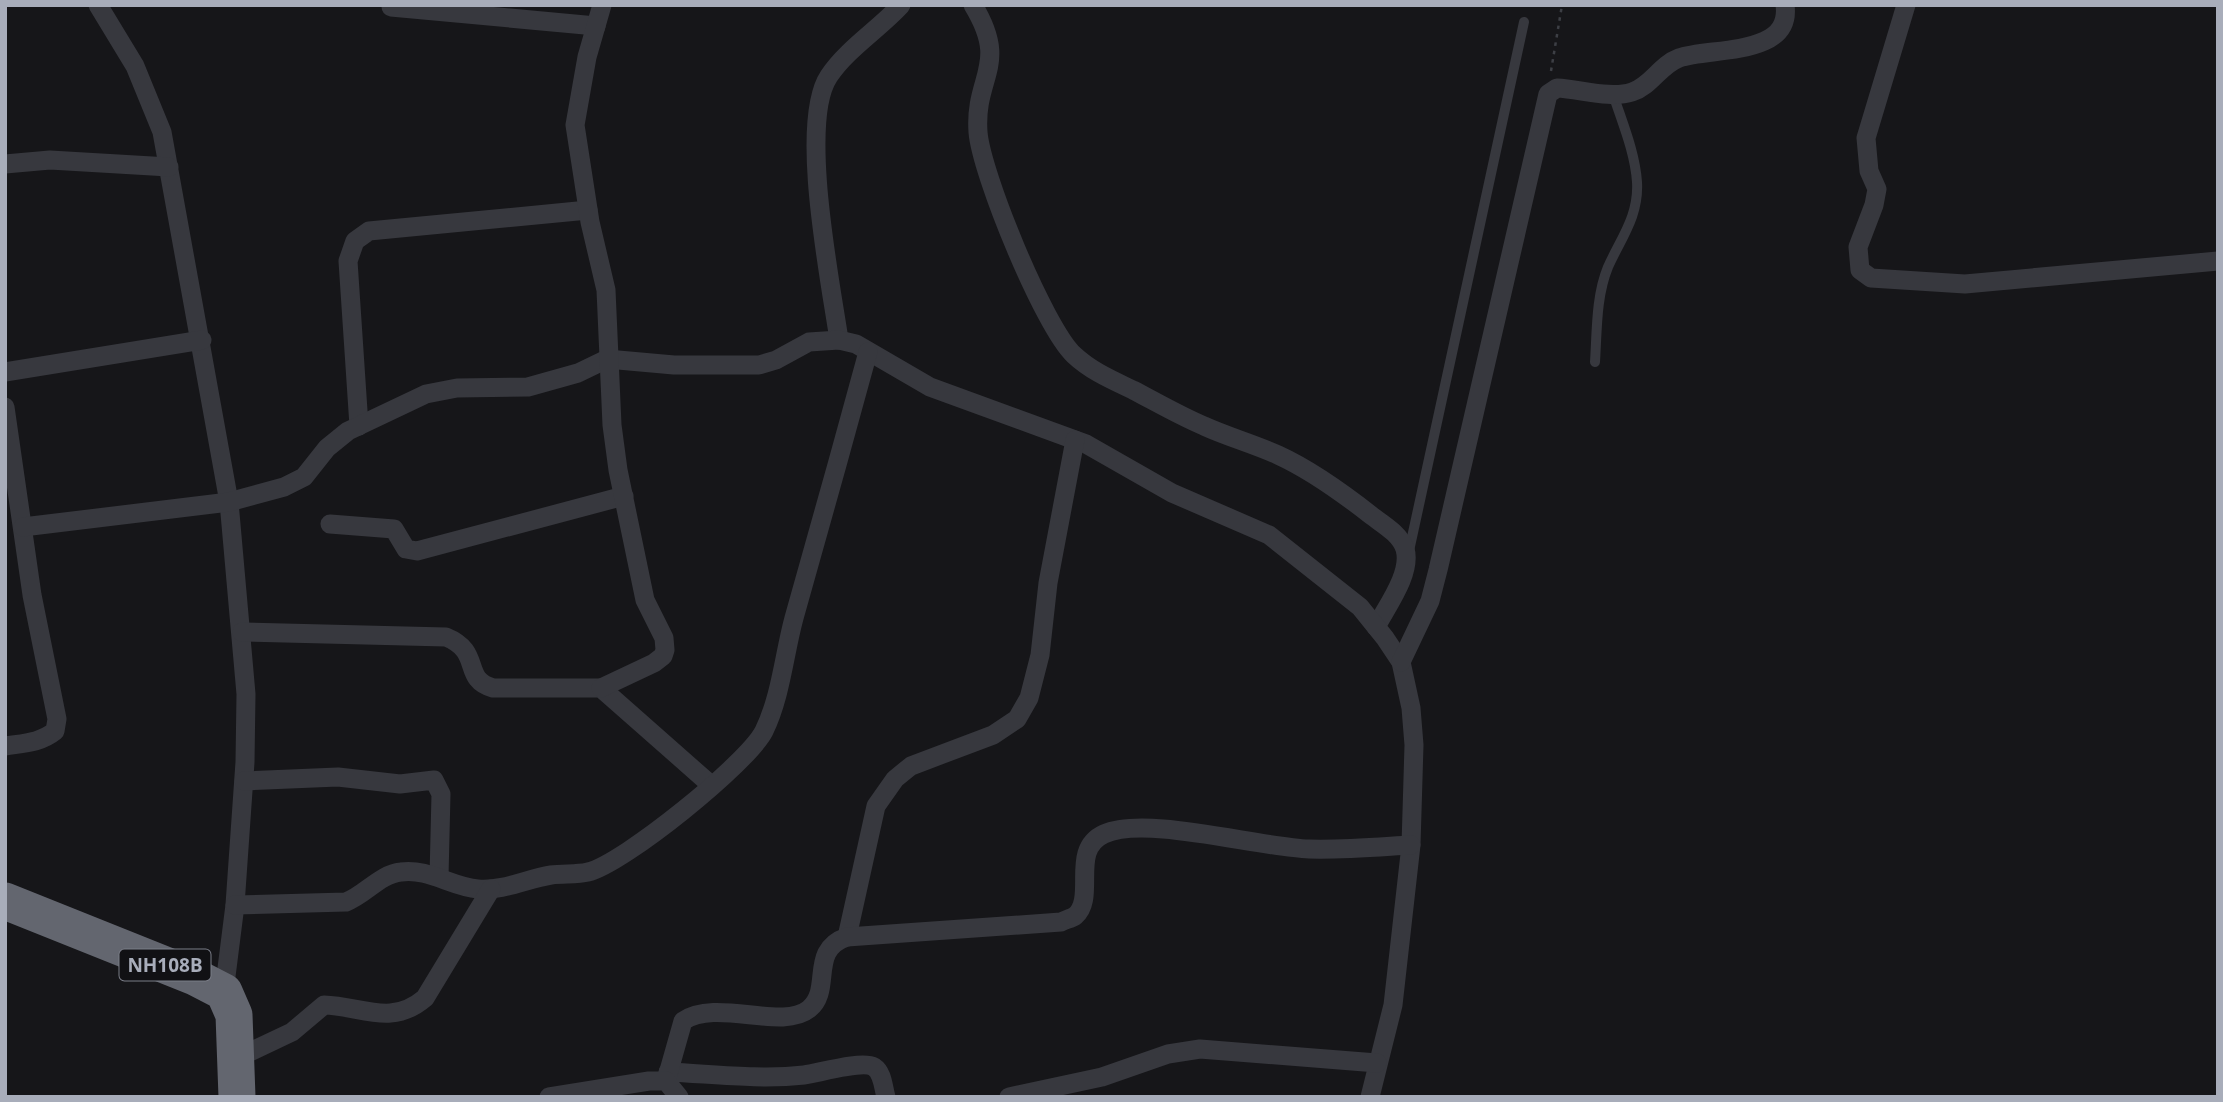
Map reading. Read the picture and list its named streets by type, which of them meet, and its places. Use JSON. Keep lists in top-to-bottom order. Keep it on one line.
{"streets":{"highway":["NH108B"]}}
